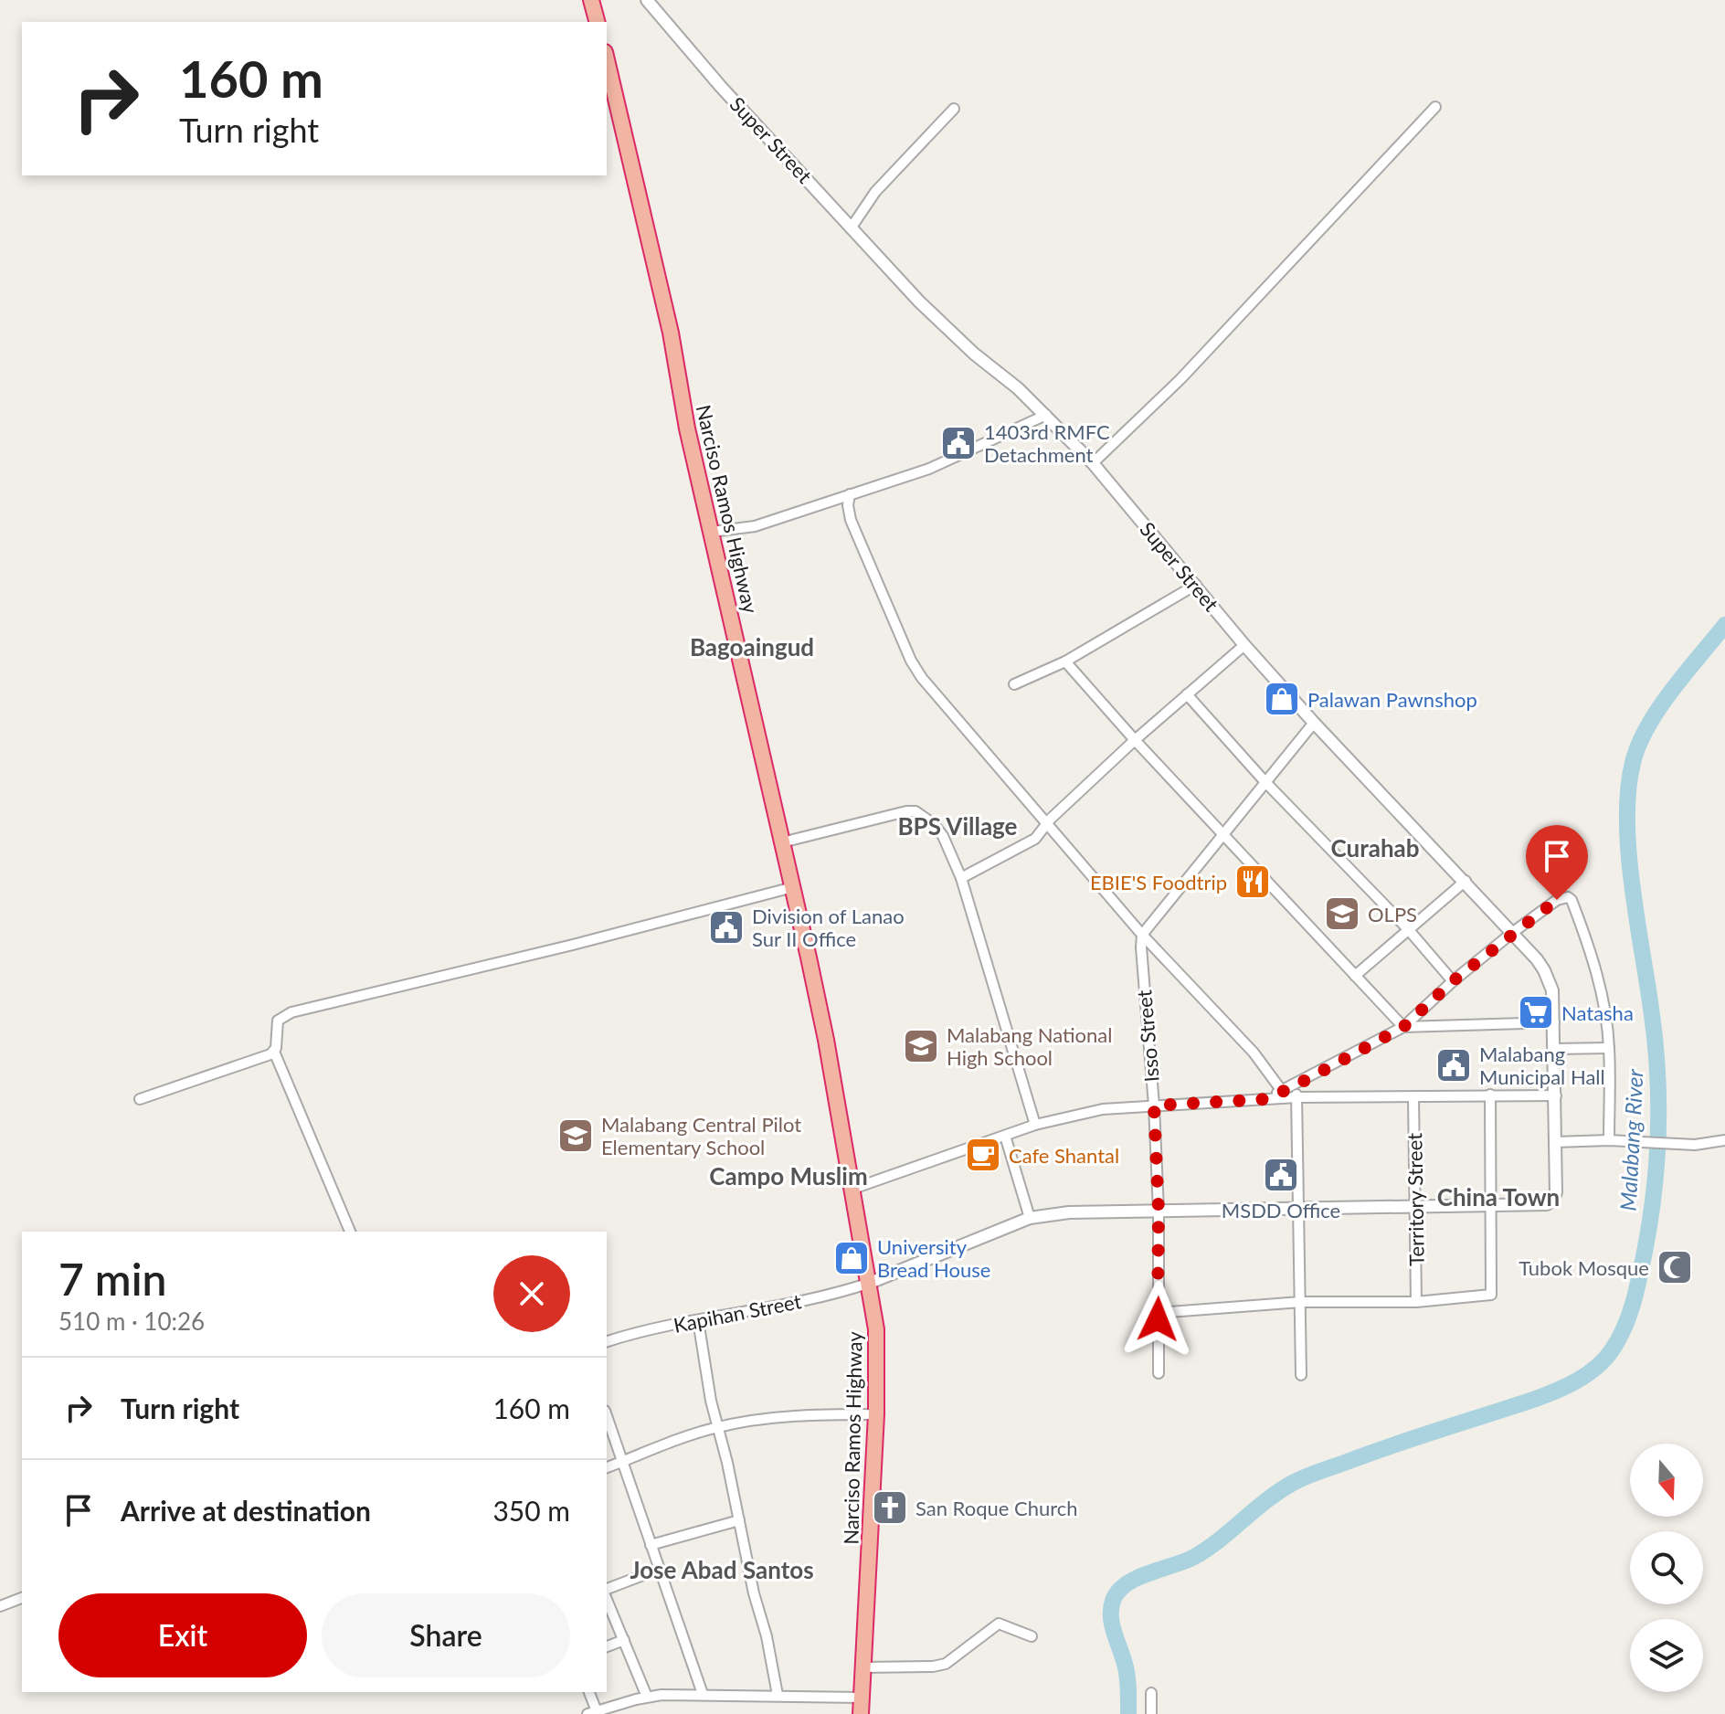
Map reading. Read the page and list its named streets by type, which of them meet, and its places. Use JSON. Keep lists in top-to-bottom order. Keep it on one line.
{"streets":{"highway":["Narciso Ramos Highway"],"street":["Super Street","Isso Street","Territory Street","Kapihan Street"]},"crossings":[["Narciso Ramos Highway","Kapihan Street"]],"districts":["Bagoaingud","BPS Village","Curahab","Campo Muslim","China Town","Jose Abad Santos"],"water":["Malabang River"],"places":{"public building":["1403rd RMFC Detachment","Division of Lanao Sur II Office","Malabang Municipal Hall","MSDD Office"],"shop":["Palawan Pawnshop","University Bread House"],"restaurant":["EBIE'S Foodtrip"],"school or university":["OLPS","Malabang National High School","Malabang Central Pilot Elementary School"],"supermarket":["Natasha"],"cafe":["Cafe Shantal"],"mosque":["Tubok Mosque"],"church":["San Roque Church"]},"north":"bottom","page":{"turn":["160 m","Turn right"],"heading":["7 min","510 m · 10:26"],"list":[{"name":"Turn right","value":"160 m"},{"name":"Arrive at destination","value":"350 m"}],"buttons":["Exit","Share"]}}
